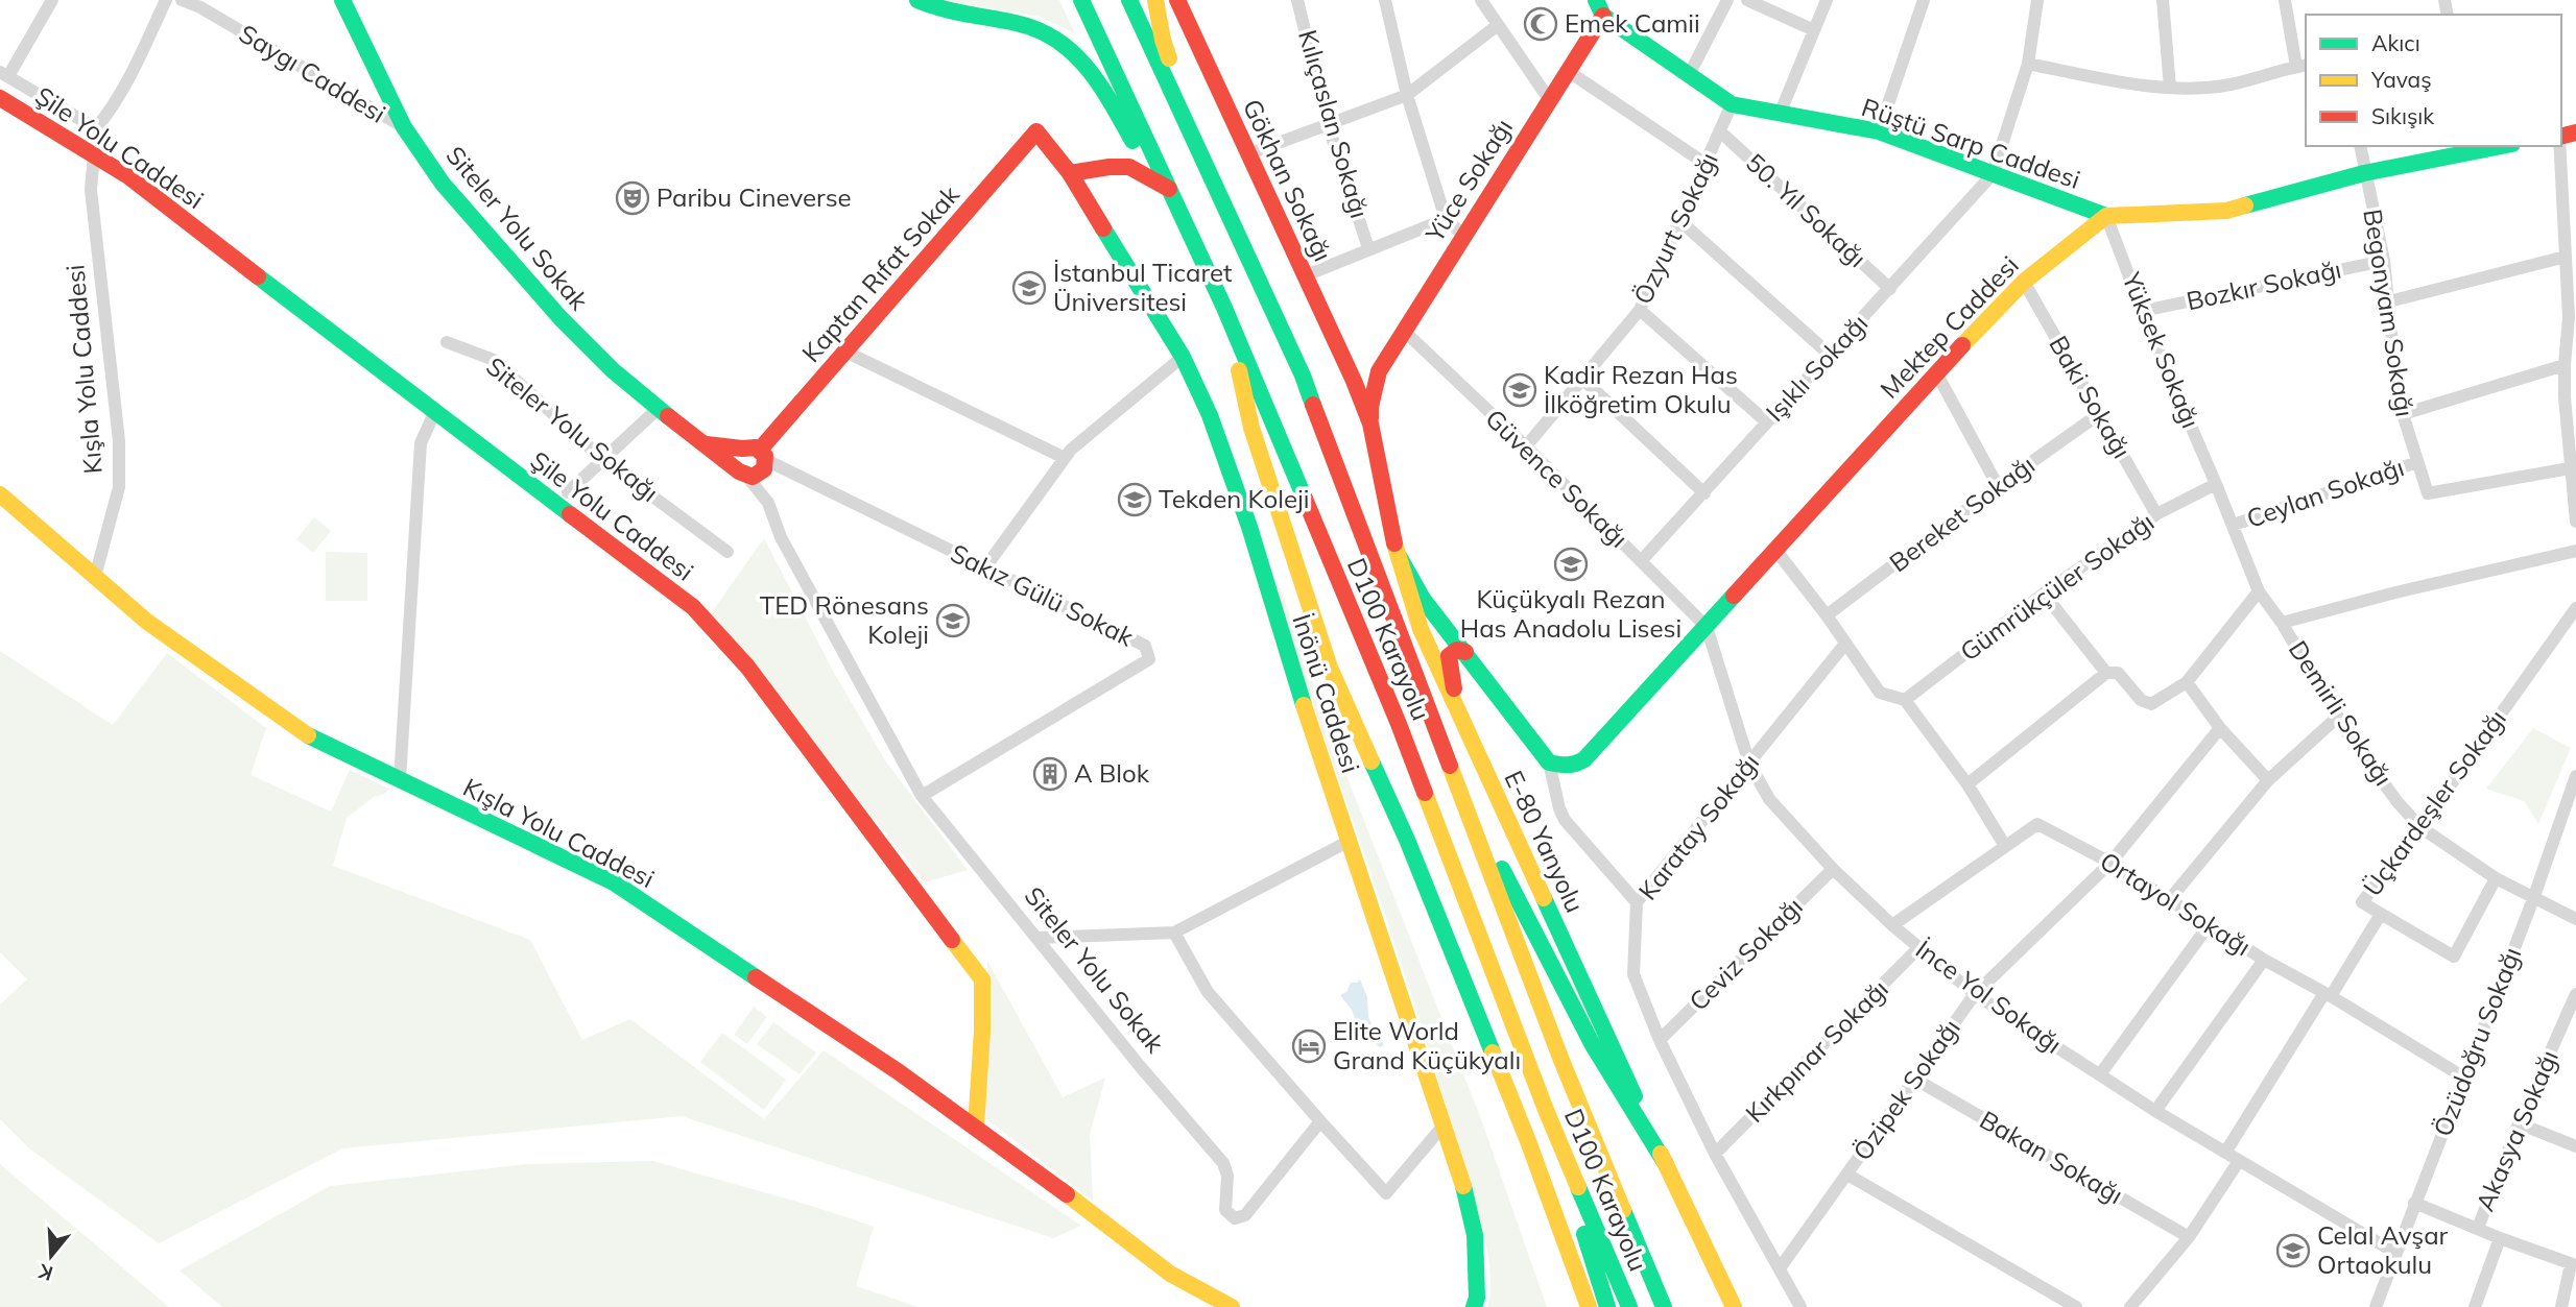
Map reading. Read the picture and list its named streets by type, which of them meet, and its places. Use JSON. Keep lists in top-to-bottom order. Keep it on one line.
{"streets":{"main road":["Rüştü Sarp Caddesi","Şile Yolu Caddesi","Gökhan Sokağı","Yüce Sokağı","Siteler Yolu Sokak","Kaptan Rıfat Sokak","Mektep Caddesi","Kışla Yolu Caddesi","D100 Karayolu","İnönü Caddesi","E-80 Yanyolu"],"street":["Saygı Caddesi","Kılıçaslan Sokağı","50. Yıl Sokağı","Özyurt Sokağı","Bozkır Sokağı","Begonyam Sokağı","Yüksek Sokağı","Işıklı Sokağı","Baki Sokağı","Siteler Yolu Sokağı","Güvence Sokağı","Ceylan Sokağı","Bereket Sokağı","Gümrükçüler Sokağı","Sakız Gülü Sokak","Demirli Sokağı","Üçkardeşler Sokağı","Karatay Sokağı","Ortayol Sokağı","Ceviz Sokağı","İnce Yol Sokağı","Özüdoğru Sokağı","Kırkpınar Sokağı","Özipek Sokağı","Akasya Sokağı","Bakan Sokağı"]},"crossings":[["Saygı Caddesi","Siteler Yolu Sokak"],["Rüştü Sarp Caddesi","Yüce Sokağı"],["Rüştü Sarp Caddesi","Özyurt Sokağı"],["Rüştü Sarp Caddesi","Mektep Caddesi"],["Rüştü Sarp Caddesi","Yüksek Sokağı"],["Rüştü Sarp Caddesi","Işıklı Sokağı"],["Şile Yolu Caddesi","Kışla Yolu Caddesi"],["Gökhan Sokağı","E-80 Yanyolu"],["Yüce Sokağı","Güvence Sokağı"],["50. Yıl Sokağı","Özyurt Sokağı"],["50. Yıl Sokağı","Işıklı Sokağı"],["Siteler Yolu Sokak","Kaptan Rıfat Sokak"],["Siteler Yolu Sokak","Sakız Gülü Sokak"],["Özyurt Sokağı","Güvence Sokağı"],["Kaptan Rıfat Sokak","Sakız Gülü Sokak"],["Kaptan Rıfat Sokak","İnönü Caddesi"],["Bozkır Sokağı","Begonyam Sokağı"],["Bozkır Sokağı","Yüksek Sokağı"],["Begonyam Sokağı","Ceylan Sokağı"],["Mektep Caddesi","Yüksek Sokağı"],["Mektep Caddesi","Baki Sokağı"],["Mektep Caddesi","Güvence Sokağı"],["Mektep Caddesi","İnce Yol Sokağı"],["Yüksek Sokağı","Ceylan Sokağı"],["Yüksek Sokağı","Gümrükçüler Sokağı"],["Yüksek Sokağı","Demirli Sokağı"],["Işıklı Sokağı","Güvence Sokağı"],["Baki Sokağı","Bereket Sokağı"],["Baki Sokağı","Gümrükçüler Sokağı"],["Güvence Sokağı","İnce Yol Sokağı"],["Ceylan Sokağı","Demirli Sokağı"],["Demirli Sokağı","Üçkardeşler Sokağı"],["Demirli Sokağı","Özüdoğru Sokağı"],["Üçkardeşler Sokağı","Ortayol Sokağı"],["Üçkardeşler Sokağı","İnce Yol Sokağı"],["Karatay Sokağı","Ceviz Sokağı"],["Karatay Sokağı","İnce Yol Sokağı"],["Karatay Sokağı","Kırkpınar Sokağı"],["Karatay Sokağı","Özipek Sokağı"],["Ortayol Sokağı","İnce Yol Sokağı"],["Ortayol Sokağı","Özüdoğru Sokağı"],["Ortayol Sokağı","Özipek Sokağı"],["Ceviz Sokağı","İnce Yol Sokağı"],["İnce Yol Sokağı","Özüdoğru Sokağı"],["İnce Yol Sokağı","Kırkpınar Sokağı"],["İnce Yol Sokağı","Özipek Sokağı"],["Özipek Sokağı","Bakan Sokağı"]],"places":{"mosque":["Emek Camii"],"theatre":["Paribu Cineverse"],"school or university":["İstanbul Ticaret Üniversitesi","Kadir Rezan Has İlköğretim Okulu","Tekden Koleji","Küçükyalı Rezan Has Anadolu Lisesi","TED Rönesans Koleji","Celal Avşar Ortaokulu"],"building":["A Blok"],"hotel":["Elite World Grand Küçükyalı"]},"legend":["Akıcı","Yavaş","Sıkışık"],"north":"bottom"}
